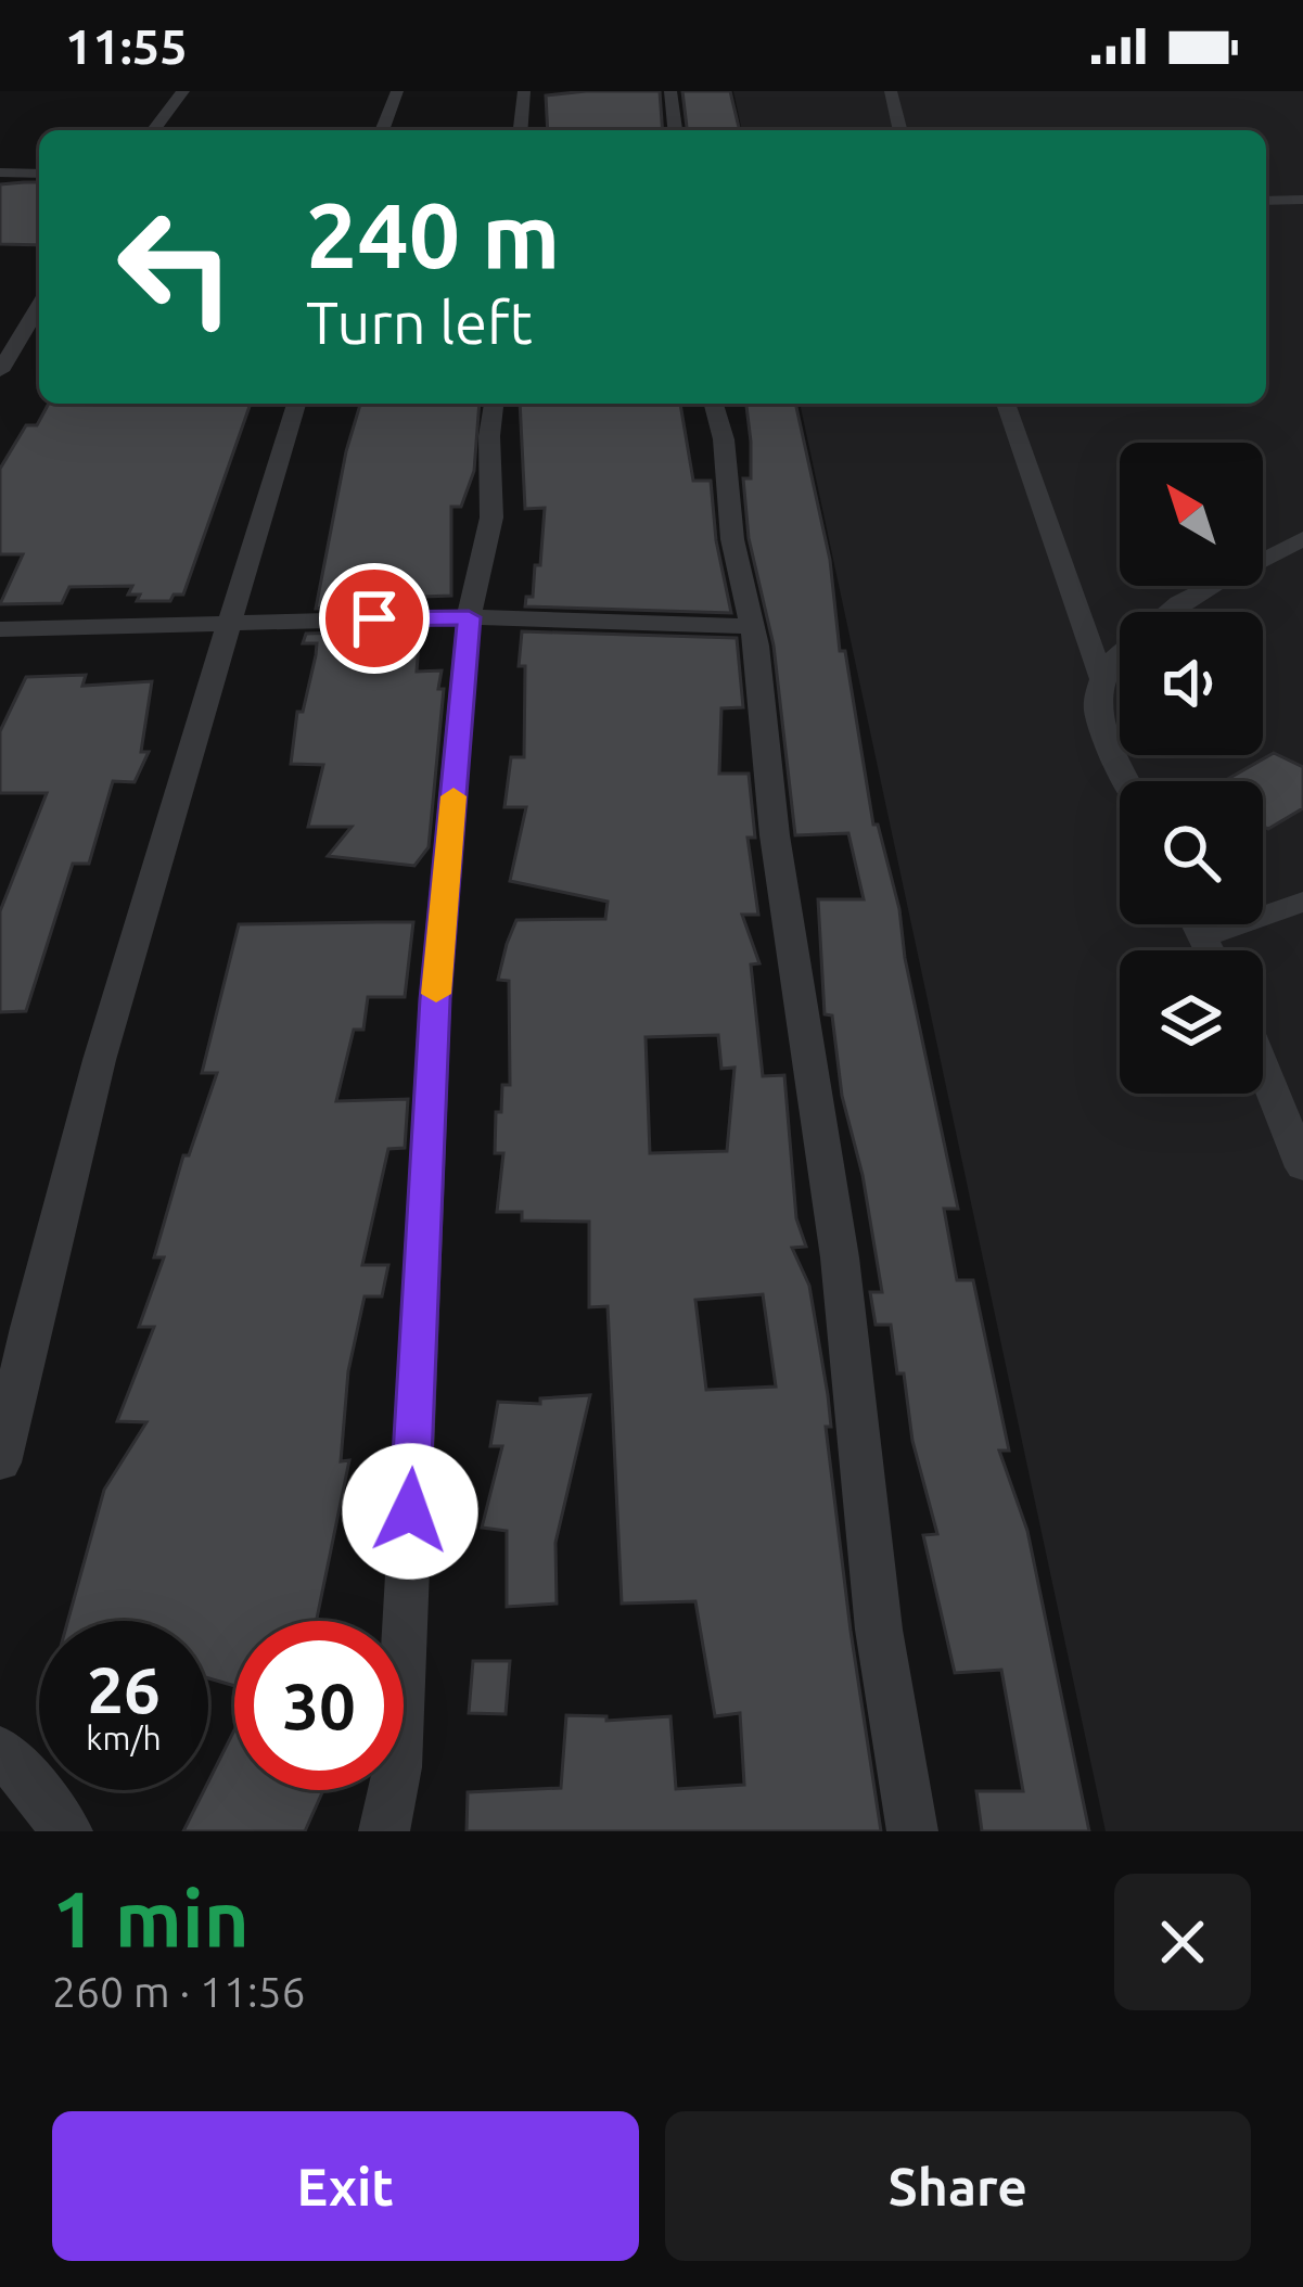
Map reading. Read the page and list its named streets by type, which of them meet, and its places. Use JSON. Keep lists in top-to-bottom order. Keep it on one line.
{"north":"top left","page":{"status":"11:55","turn":["240 m","Turn left"],"speed":"26 km/h","limit":"30","heading":["1 min","260 m · 11:56"],"buttons":["Exit","Share"]}}
